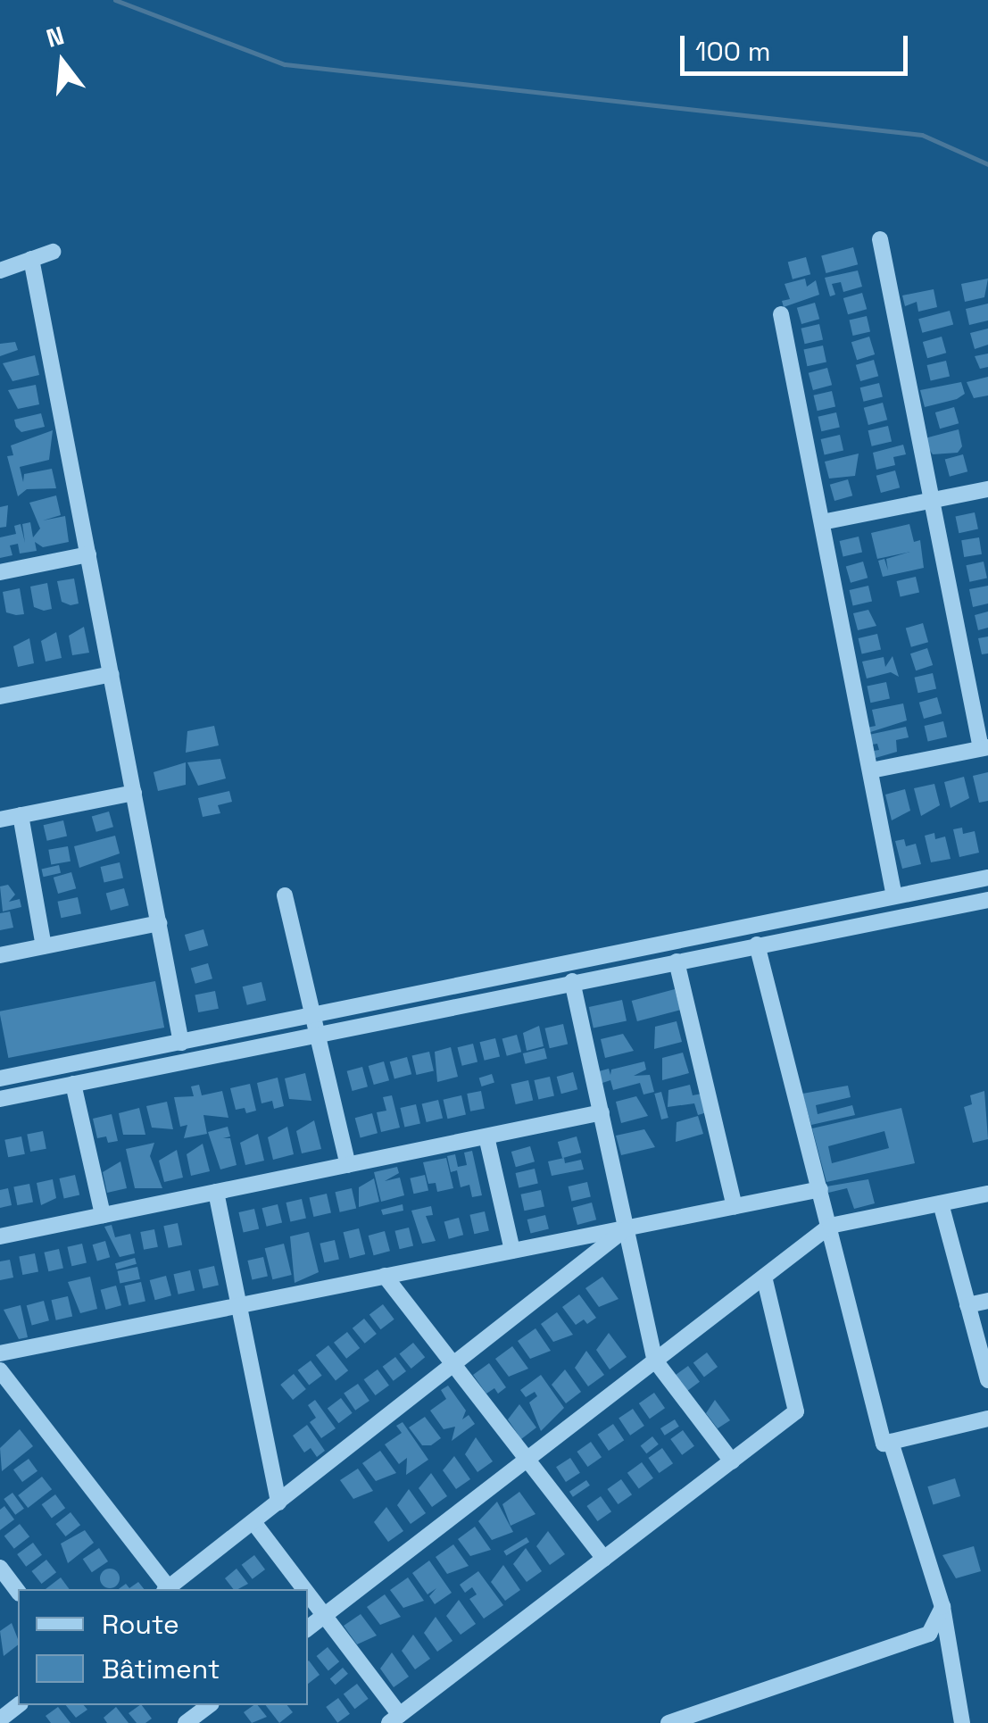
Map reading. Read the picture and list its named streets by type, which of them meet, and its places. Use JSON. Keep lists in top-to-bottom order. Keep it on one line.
{"legend":["Route","Bâtiment"],"scale_bar":"100 m","north":"top"}
